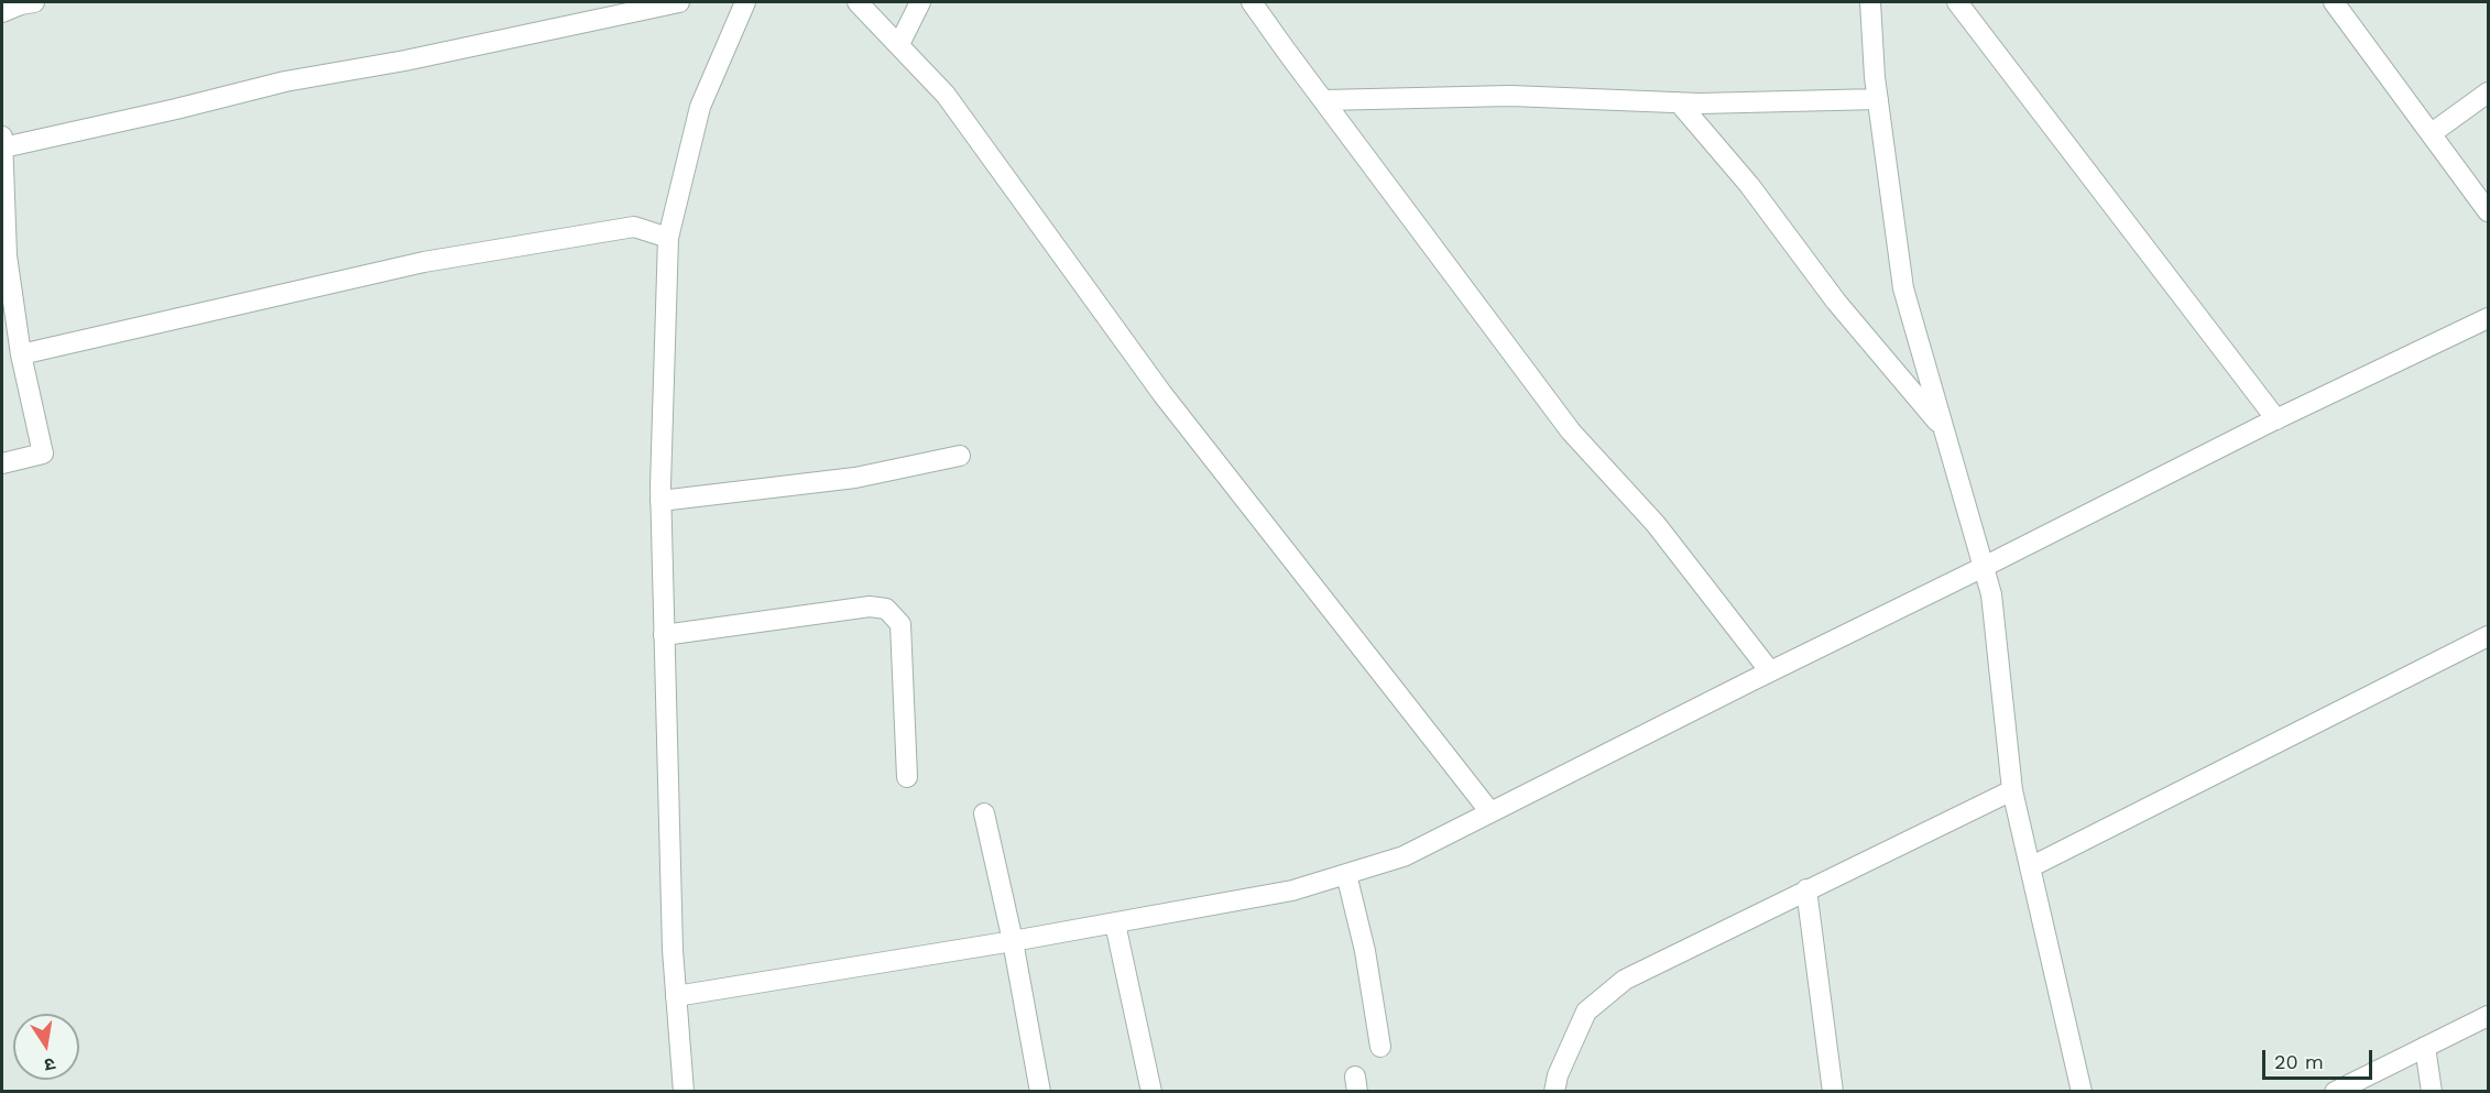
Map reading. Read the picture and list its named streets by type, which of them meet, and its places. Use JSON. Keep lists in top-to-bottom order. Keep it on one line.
{"scale_bar":"20 m","north":"bottom"}
